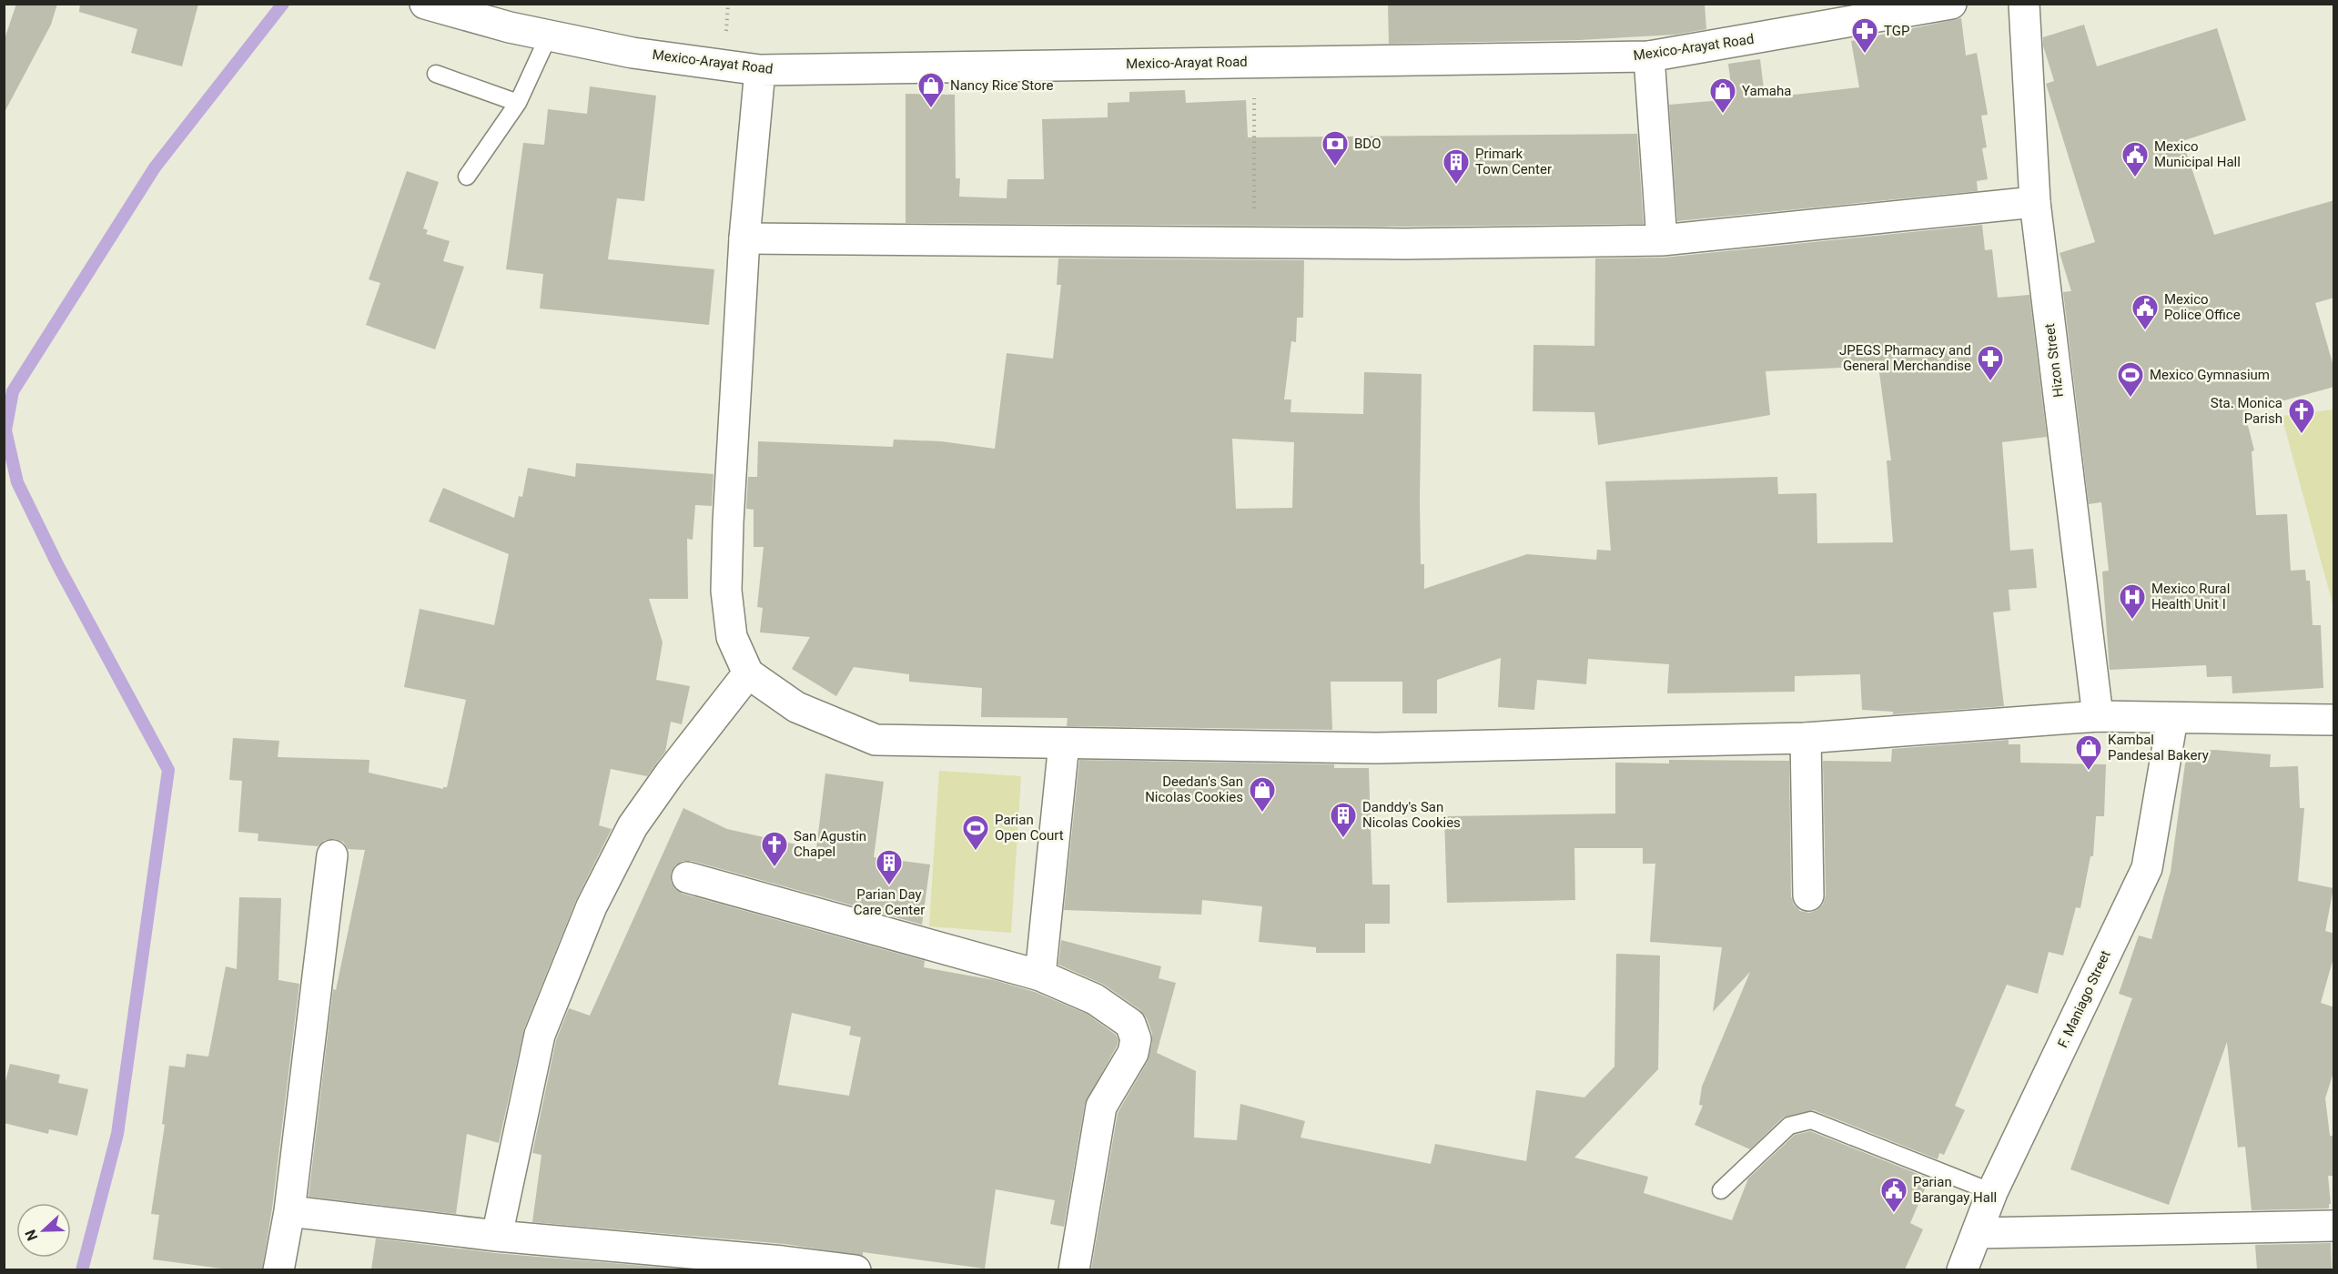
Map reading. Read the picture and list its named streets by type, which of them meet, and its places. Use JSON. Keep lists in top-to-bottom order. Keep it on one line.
{"streets":{"street":["Mexico-Arayat Road","Hizon Street","F. Maniago Street"]},"places":{"pharmacy":["TGP","JPEGS Pharmacy and General Merchandise"],"shop":["Nancy Rice Store","Yamaha","Kambal Pandesal Bakery","Deedan's San Nicolas Cookies"],"bank":["BDO"],"public building":["Mexico Municipal Hall","Mexico Police Office","Parian Barangay Hall"],"building":["Primark Town Center","Danddy's San Nicolas Cookies","Parian Day Care Center"],"sports":["Mexico Gymnasium","Parian Open Court"],"church":["Sta. Monica Parish","San Agustin Chapel"],"hospital":["Mexico Rural Health Unit I"]},"north":"left"}
